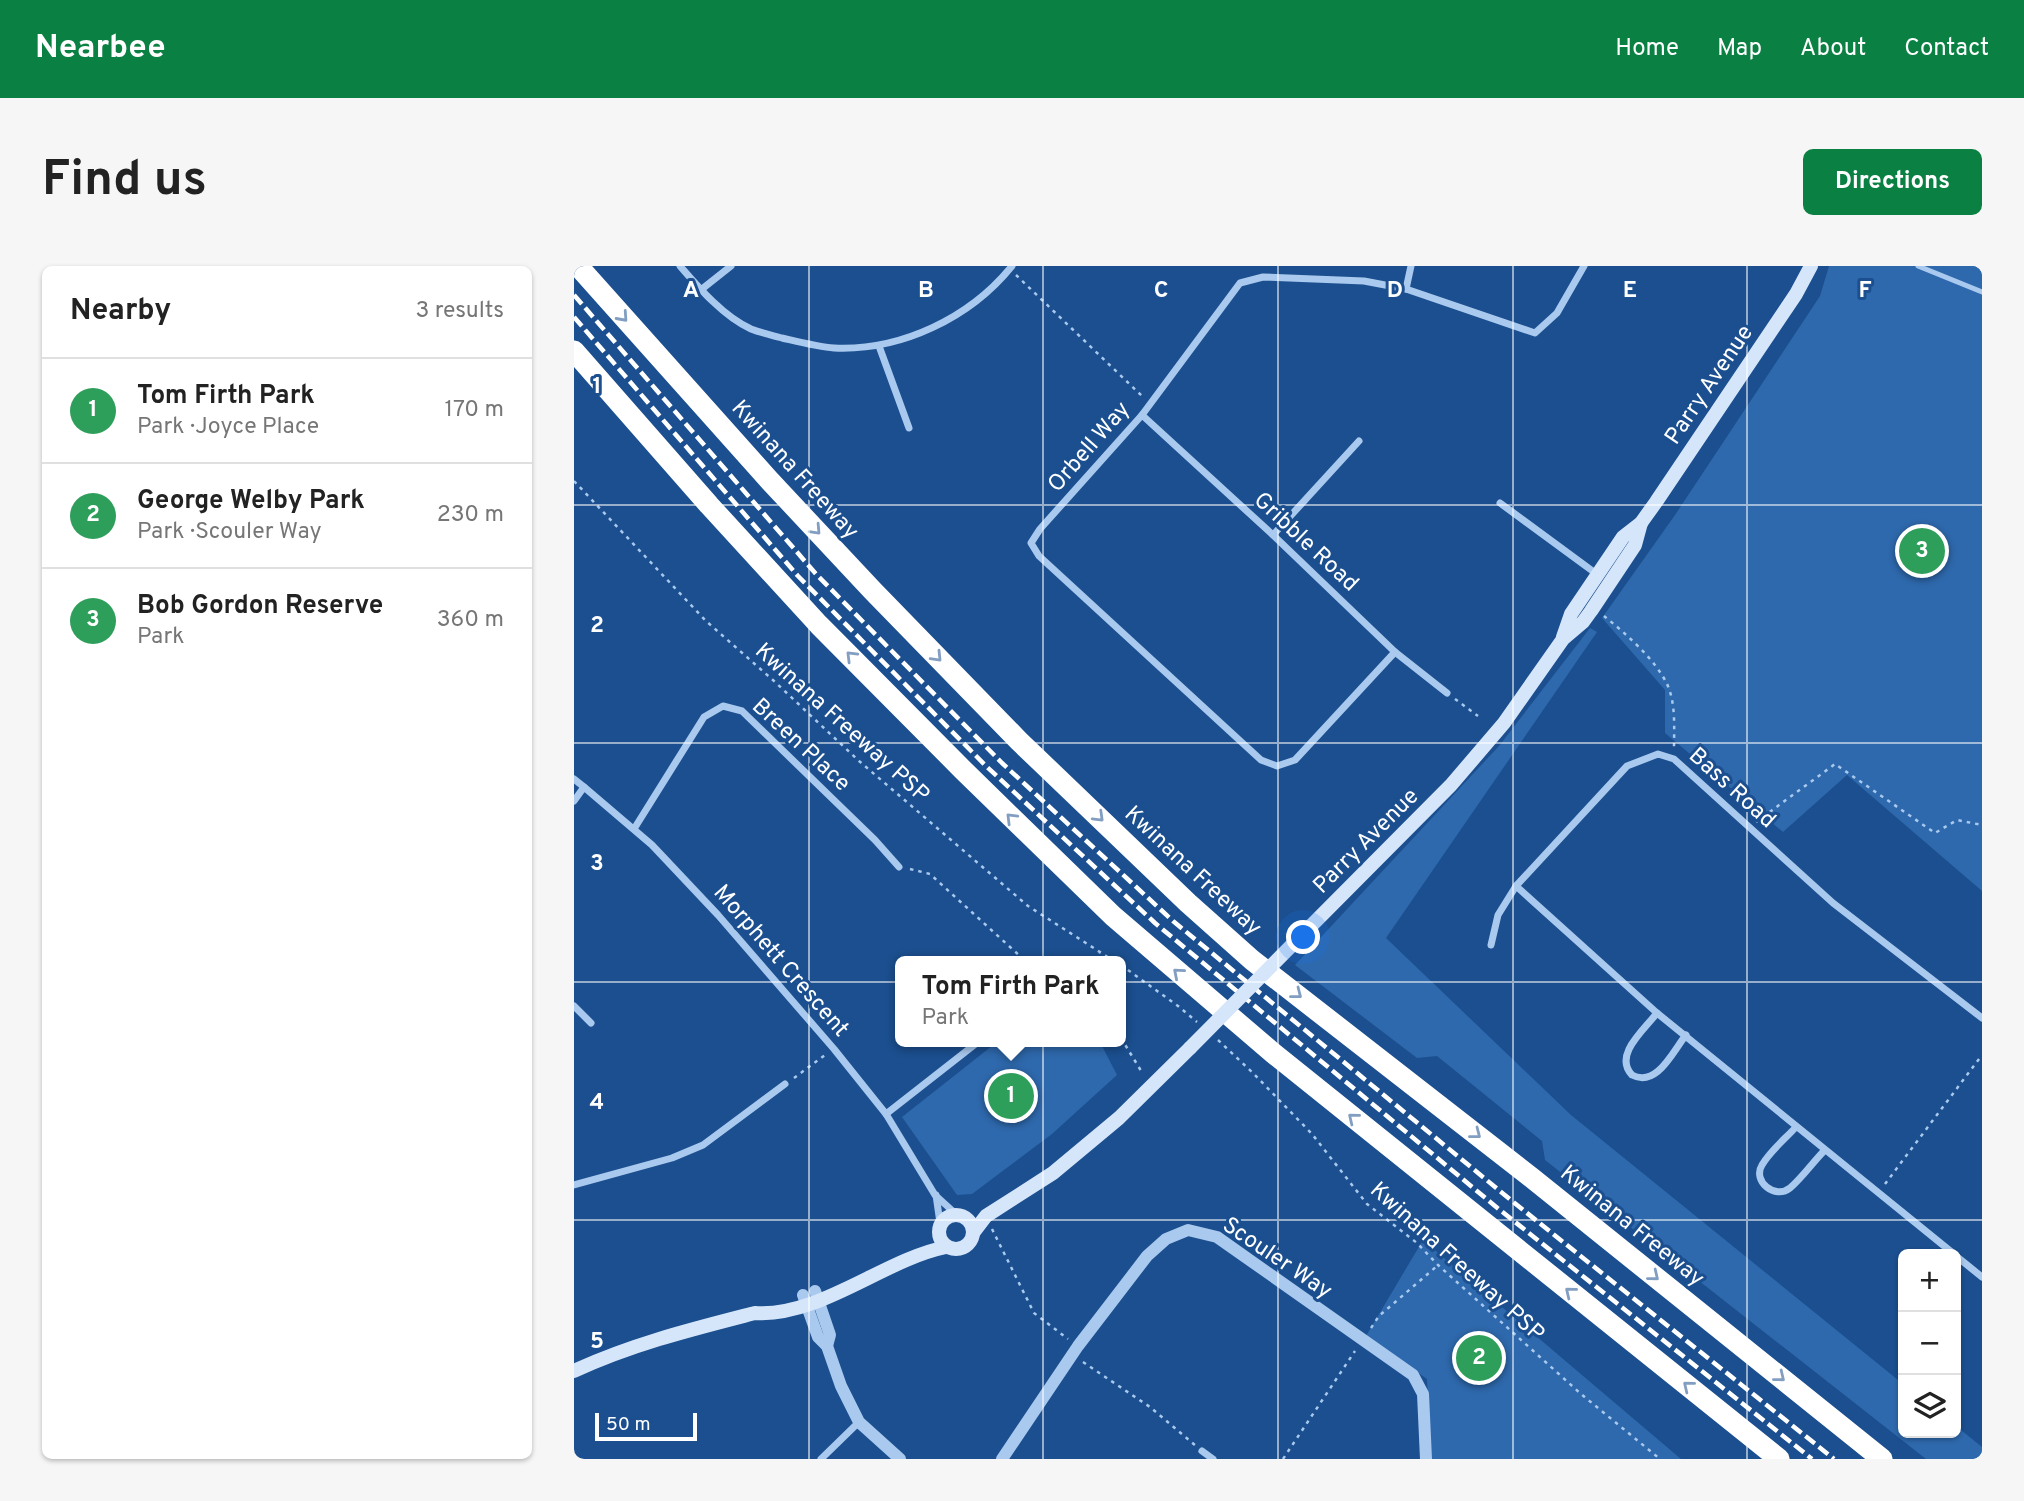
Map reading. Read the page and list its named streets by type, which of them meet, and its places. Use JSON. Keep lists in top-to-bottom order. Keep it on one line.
{"streets":{"highway":["Kwinana Freeway"],"main road":["Parry Avenue"],"street":["Orbell Way","Gribble Road","Breen Place","Bass Road","Morphett Crescent","Scouler Way"],"path":["Kwinana Freeway PSP"]},"crossings":[["Parry Avenue","Morphett Crescent"],["Orbell Way","Gribble Road"],["Breen Place","Morphett Crescent"]],"scale_bar":"50 m","page":{"header":"Nearbee","nav":["Home","Map","About","Contact"],"buttons":"Directions","title":"Find us","heading":["Nearby","3 results"],"list":[{"mark":"1","name":"Tom Firth Park","note":"Park · Joyce Place","value":"170 m"},{"mark":"2","name":"George Welby Park","note":"Park · Scouler Way","value":"230 m"},{"mark":"3","name":"Bob Gordon Reserve","note":"Park","value":"360 m"}],"pins":["3","1","2"],"popup":["Tom Firth Park","Park"],"map_buttons":["+","−"],"scale":"50 m"},"grid":{"columns":["A","B","C","D","E","F"],"rows":["1","2","3","4","5"]}}
